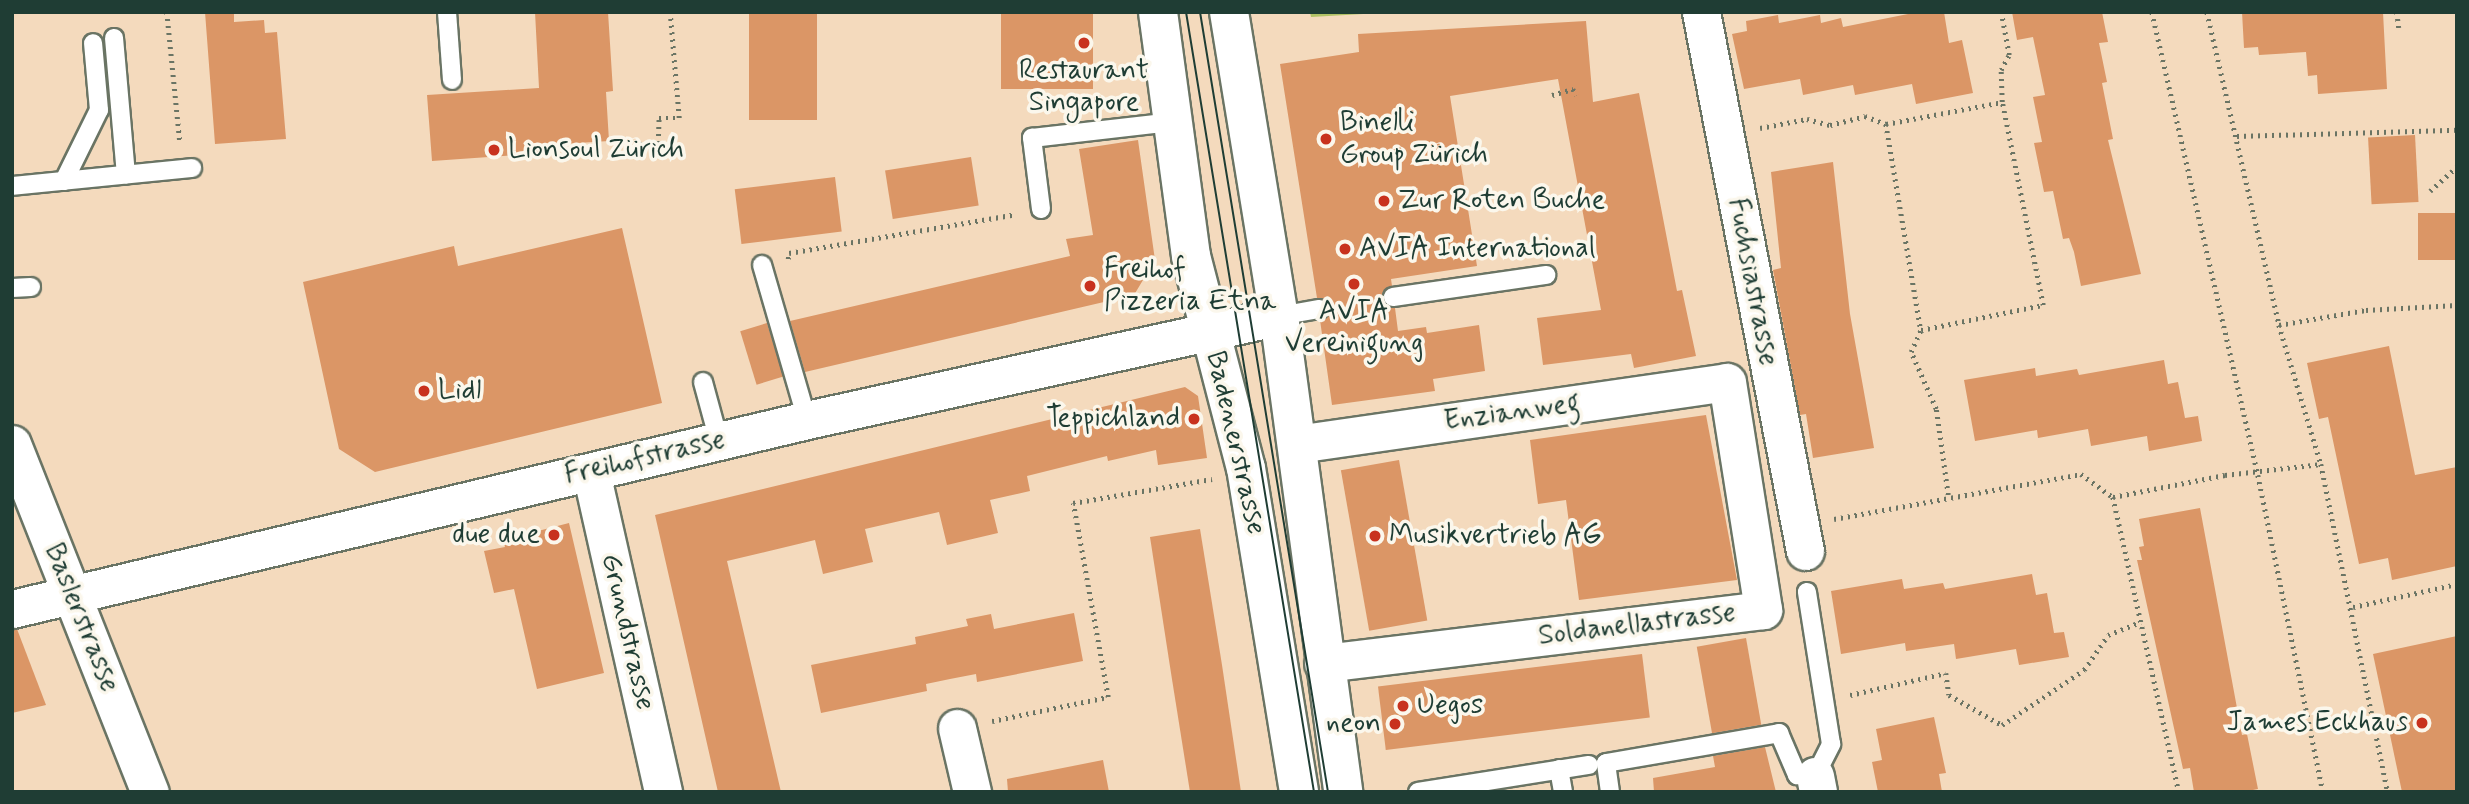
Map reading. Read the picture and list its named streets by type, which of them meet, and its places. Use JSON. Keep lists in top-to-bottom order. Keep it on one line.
{"streets":{"street":["Fuchsiastrasse","Enzianweg","Badenerstrasse","Freihofstrasse","Baslerstrasse","Soldanellastrasse","Grundstrasse"]},"crossings":[["Enzianweg","Badenerstrasse"],["Enzianweg","Soldanellastrasse"],["Badenerstrasse","Freihofstrasse"],["Badenerstrasse","Soldanellastrasse"],["Freihofstrasse","Baslerstrasse"],["Freihofstrasse","Grundstrasse"]],"places":["Restaurant Singapore","Binelli Group Zürich","Lionsoul Zürich","Zur Roten Buche","AVIA International","AVIA Vereinigung","Freihof Pizzeria Etna","Lidl","Teppichland","due due","Musikvertrieb AG","Uegos","James Eckhaus","neon"]}
